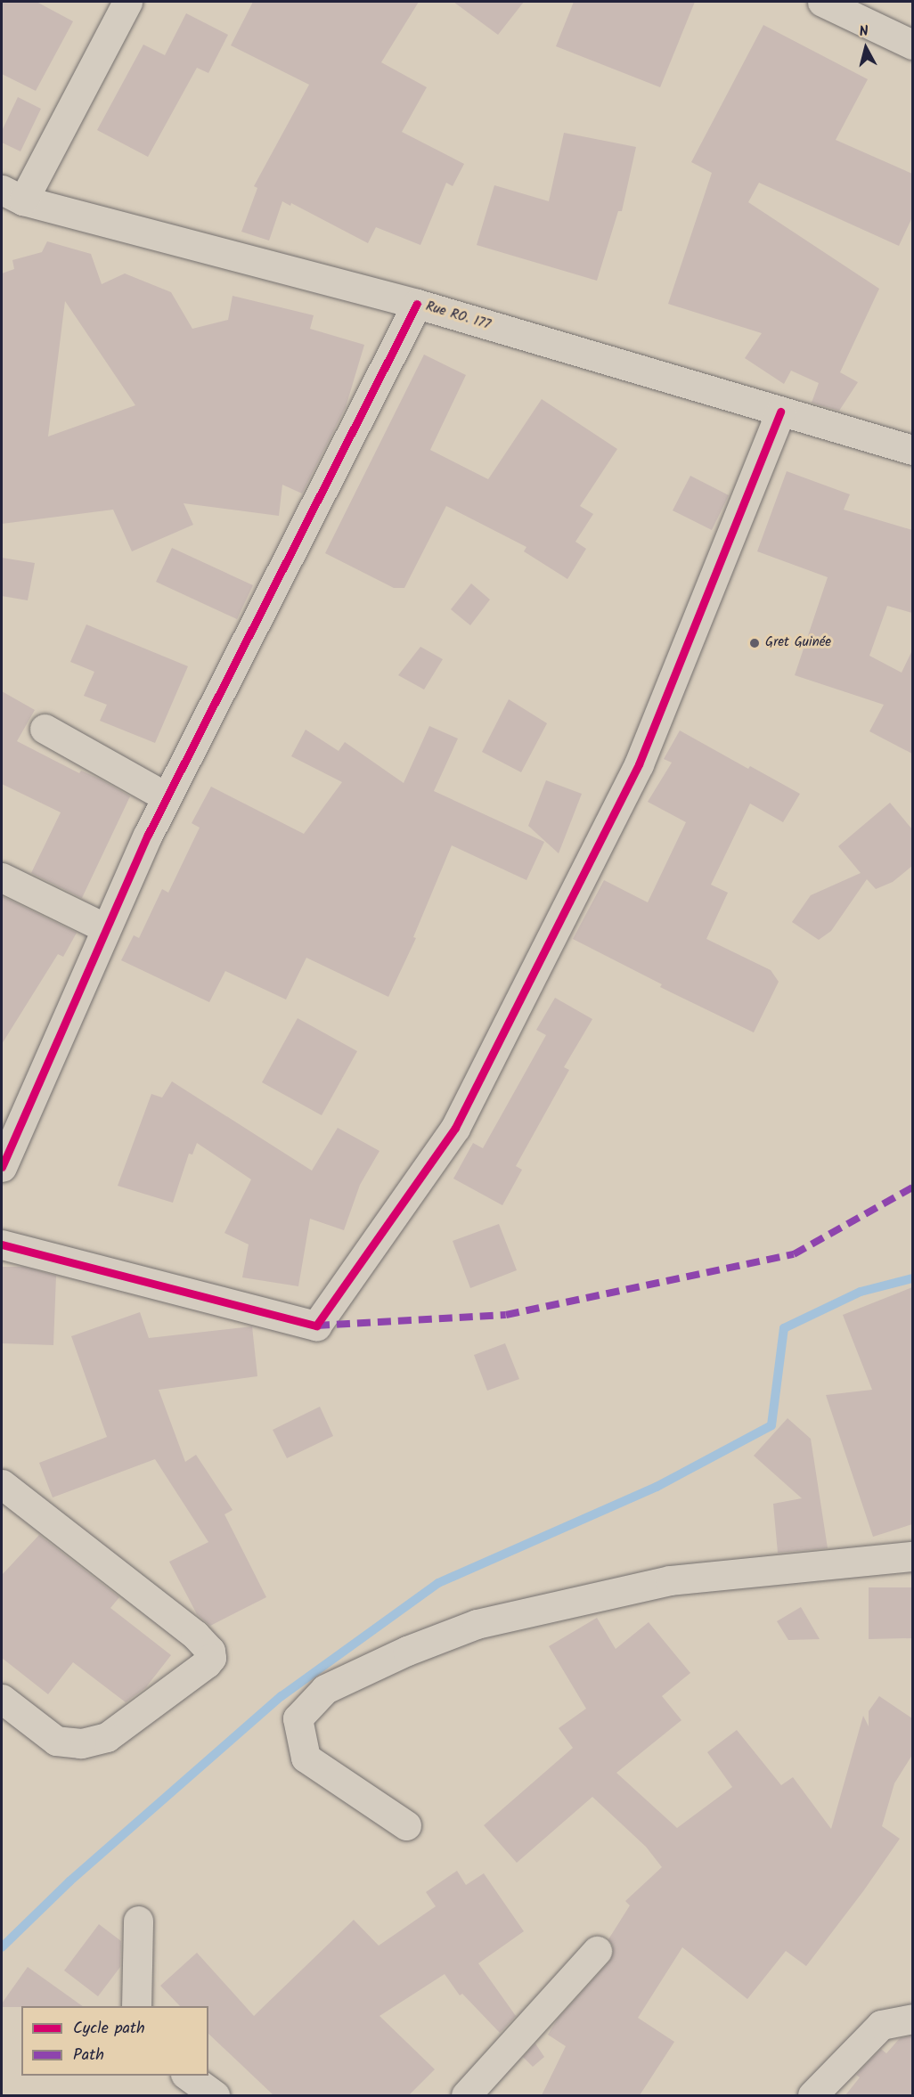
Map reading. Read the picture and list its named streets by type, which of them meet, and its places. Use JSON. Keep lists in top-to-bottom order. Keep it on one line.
{"streets":{"street":["Rue RO. 177"]},"places":["Gret Guinée"],"legend":["Cycle path","Path"],"north":"top"}
